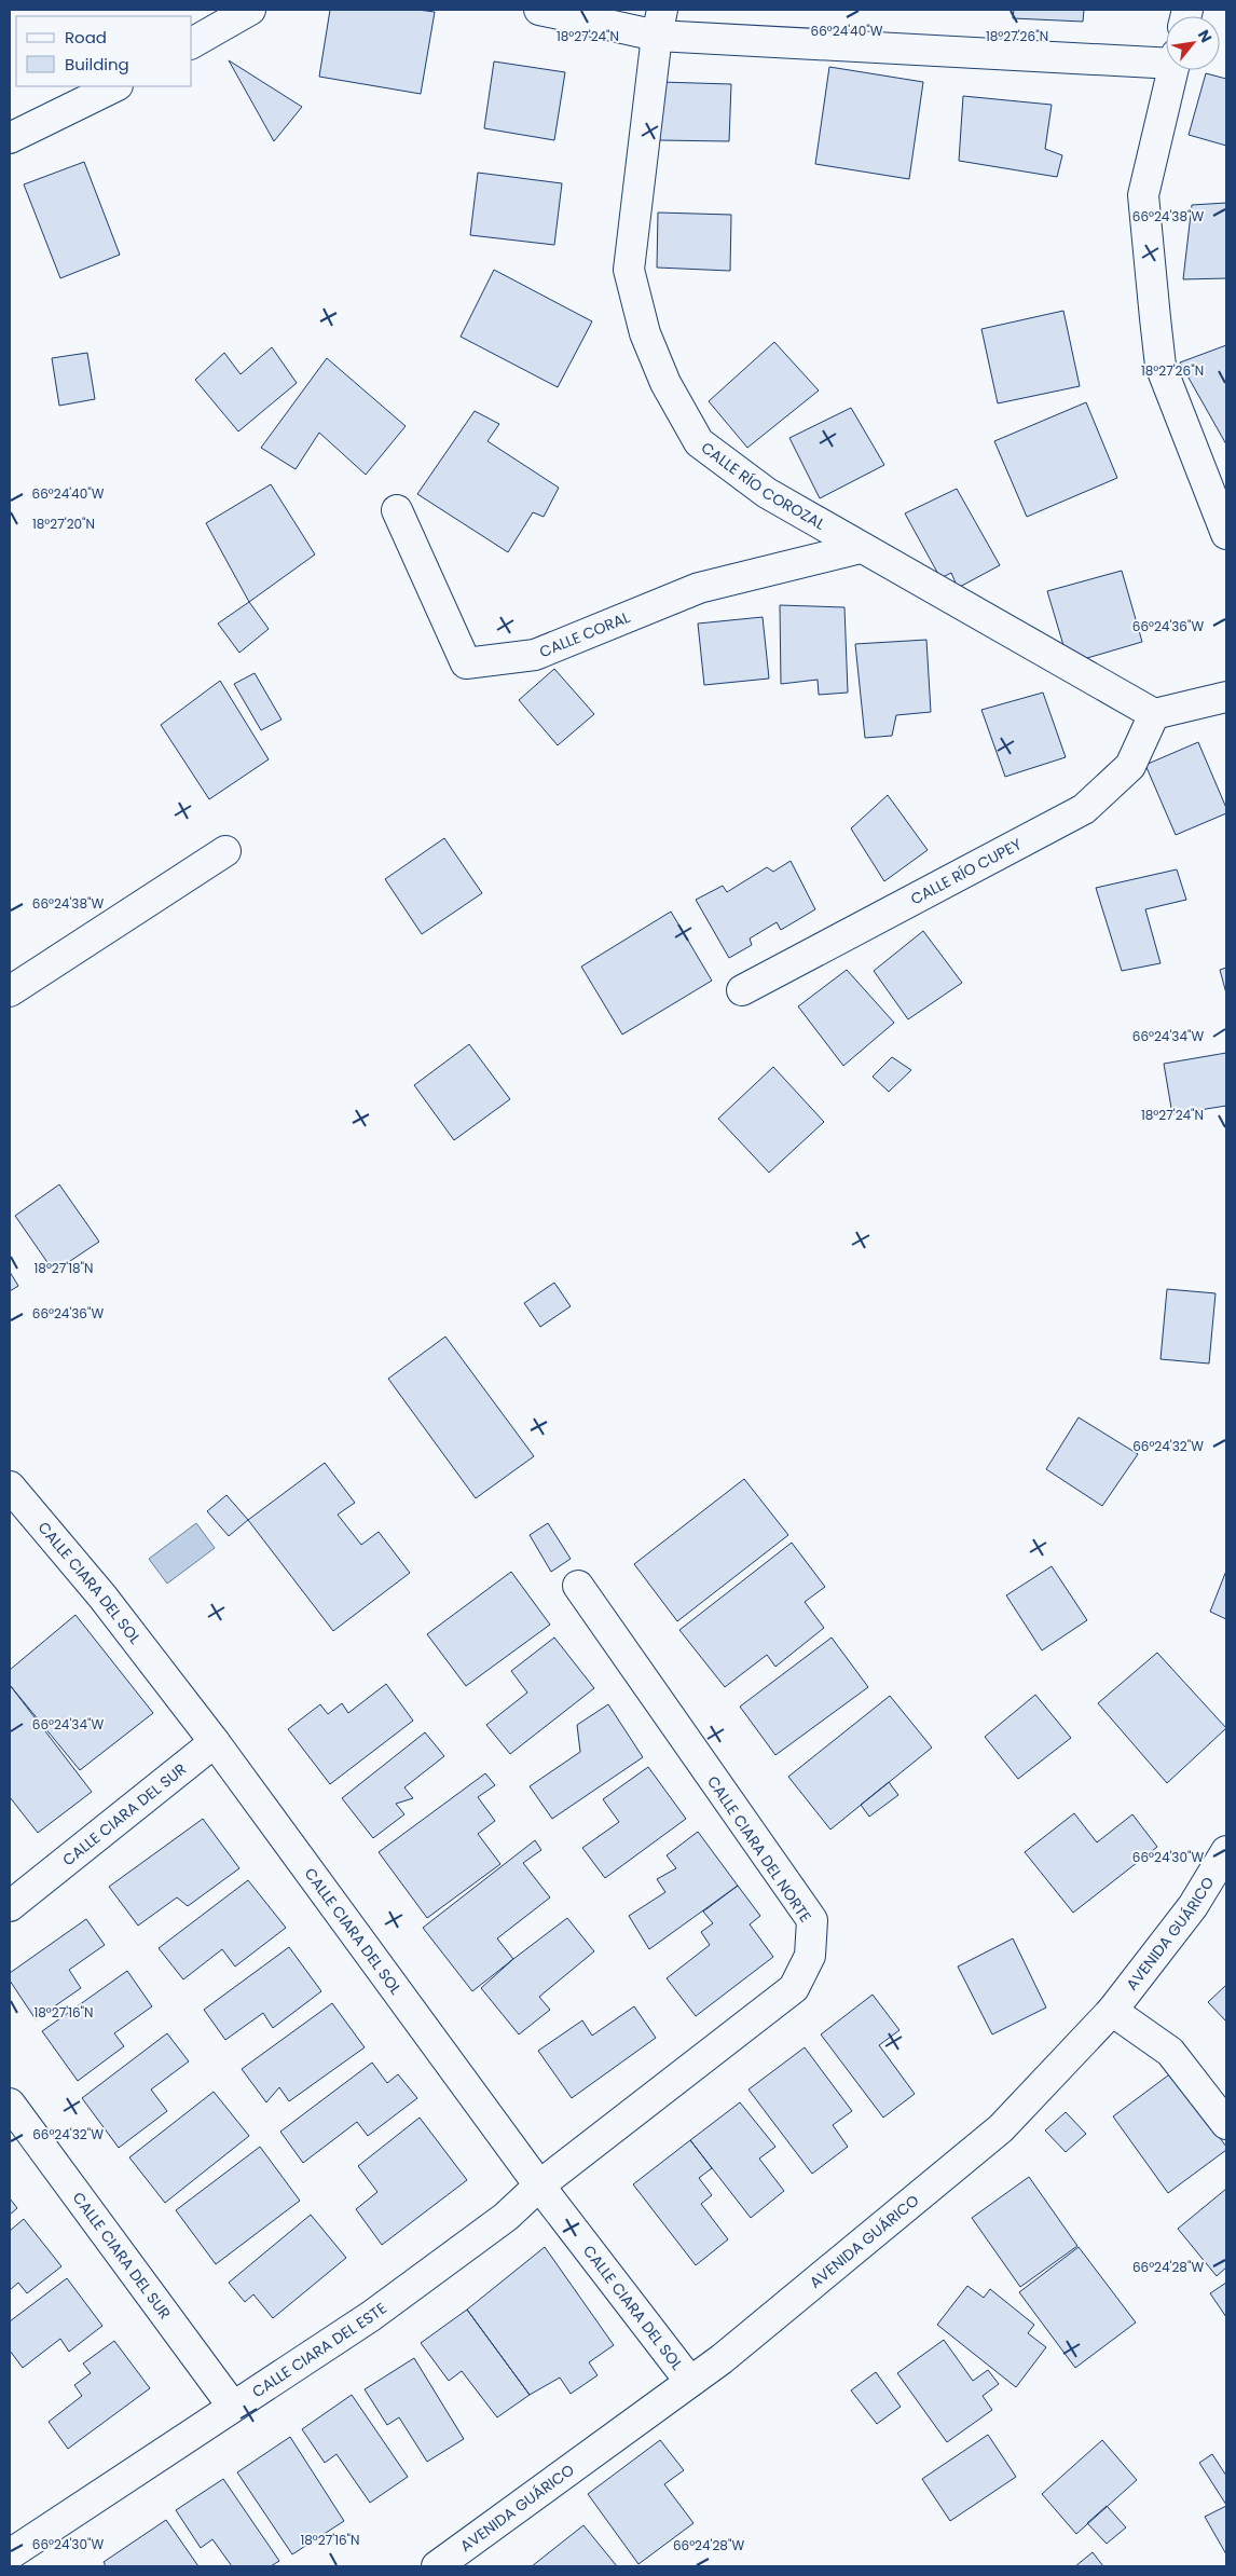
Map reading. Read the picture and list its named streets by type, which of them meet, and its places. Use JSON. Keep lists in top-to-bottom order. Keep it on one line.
{"streets":{"street":["CALLE RÍO COROZAL","CALLE CORAL","CALLE RÍO CUPEY","CALLE CIARA DEL SOL","CALLE CIARA DEL SUR","CALLE CIARA DEL NORTE","AVENIDA GUÁRICO","CALLE CIARA DEL ESTE"]},"crossings":[["CALLE RÍO COROZAL","CALLE CORAL"],["CALLE RÍO COROZAL","CALLE RÍO CUPEY"],["CALLE CIARA DEL SOL","CALLE CIARA DEL SUR"],["CALLE CIARA DEL SOL","CALLE CIARA DEL NORTE"],["CALLE CIARA DEL SOL","AVENIDA GUÁRICO"],["CALLE CIARA DEL SOL","CALLE CIARA DEL ESTE"],["CALLE CIARA DEL SUR","CALLE CIARA DEL ESTE"],["CALLE CIARA DEL NORTE","CALLE CIARA DEL ESTE"]],"legend":["Road","Building"],"north":"top right","coordinates":["66°24'40\"W","18°27'24\"N","18°27'26\"N","66°24'38\"W","18°27'20\"N","66°24'36\"W","66°24'34\"W","18°27'18\"N","66°24'32\"W","66°24'30\"W","18°27'16\"N","66°24'28\"W"]}
